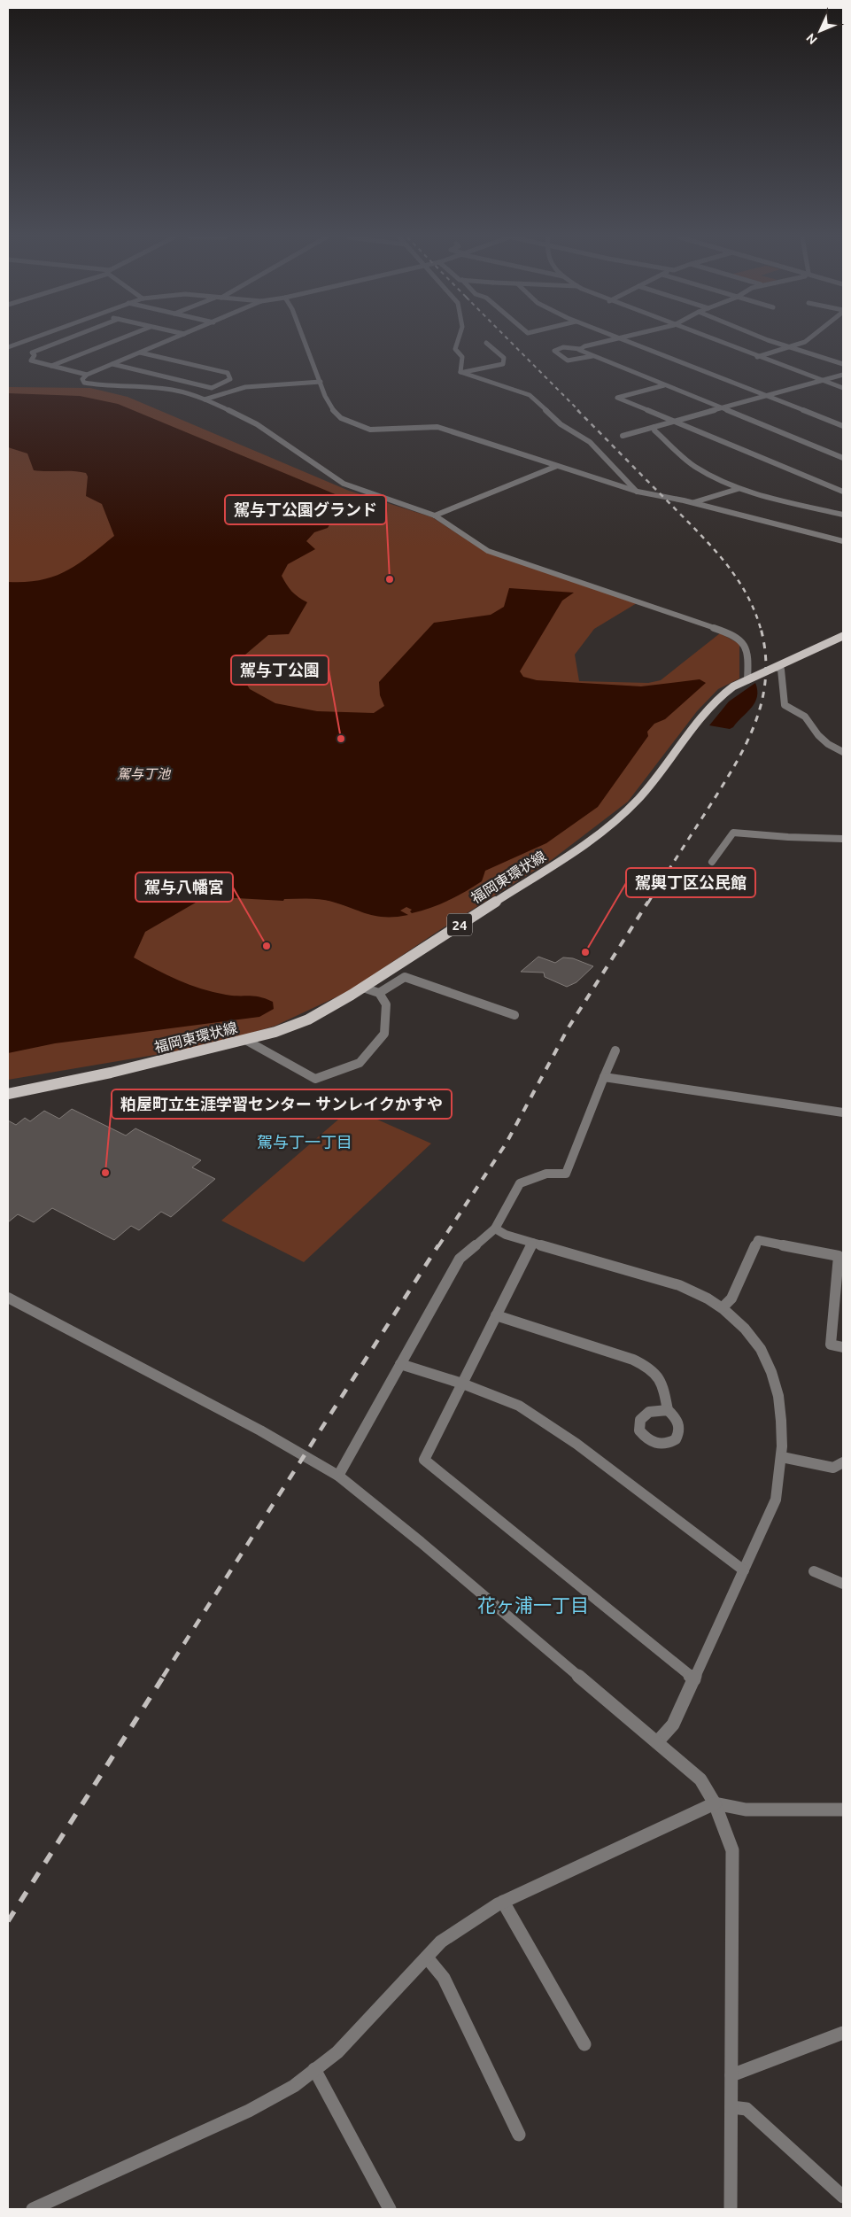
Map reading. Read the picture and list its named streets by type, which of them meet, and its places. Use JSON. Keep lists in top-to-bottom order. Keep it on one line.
{"streets":{"main road":["福岡東環状線","24"]},"districts":["駕与丁一丁目","花ヶ浦一丁目"],"water":["駕与丁池"],"places":["駕与丁公園グランド","駕与丁公園","駕与八幡宮","駕輿丁区公民館","粕屋町立生涯学習センター サンレイクかすや"],"north":"bottom left"}
